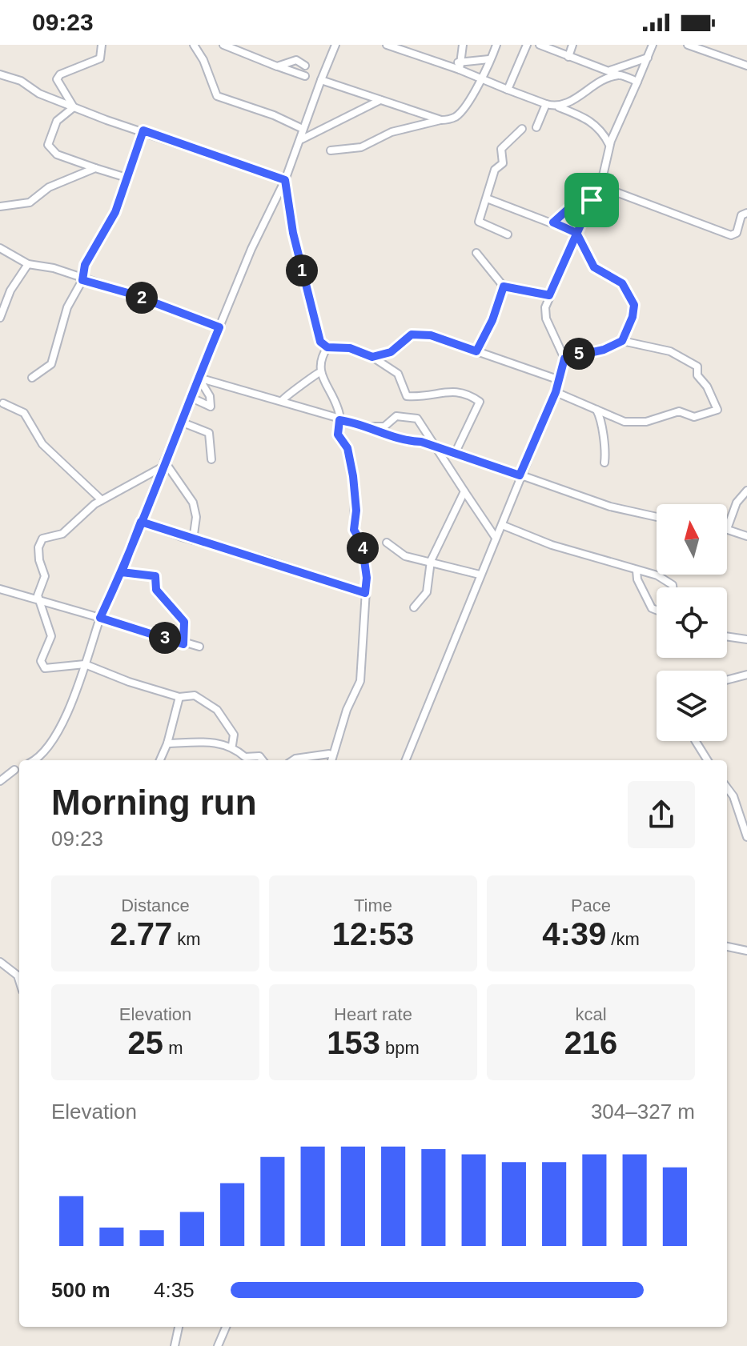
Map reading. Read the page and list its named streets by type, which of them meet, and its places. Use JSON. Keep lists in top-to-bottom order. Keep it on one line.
{"north":"top","page":{"status":"09:23","pins":["1","2","5","4","3"],"heading":["Morning run","09:23"],"stats":[["Distance","2.77 km"],["Time","12:53"],["Pace","4:39 /km"],["Elevation","25 m"],["Heart rate","153 bpm"],["kcal","216"]],"chart":["Elevation","304–327 m"],"list":[{"name":"500 m","note":"4:35"}]}}
